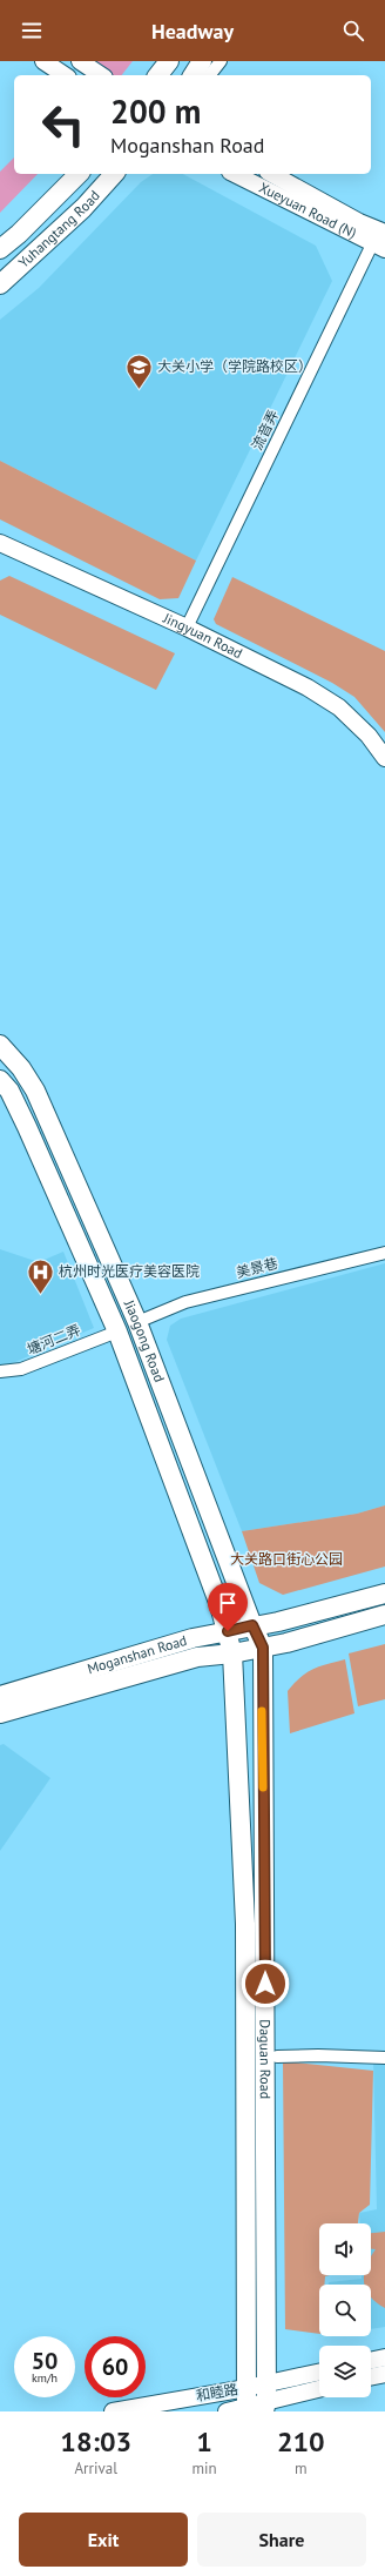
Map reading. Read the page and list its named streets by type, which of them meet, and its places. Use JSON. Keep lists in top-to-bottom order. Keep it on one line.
{"streets":{"main road":["Xueyuan Road (N)","Yuhangtang Road","Jingyuan Road","Jiaogong Road","Moganshan Road","Daguan Road","和睦路"],"street":["流音弄","美景巷","塘河二弄"]},"crossings":[["Xueyuan Road (N)","流音弄"],["流音弄","Jingyuan Road"],["美景巷","Jiaogong Road"],["塘河二弄","Jiaogong Road"],["Jiaogong Road","Moganshan Road"],["Jiaogong Road","Daguan Road"],["Moganshan Road","Daguan Road"],["Daguan Road","和睦路"]],"parks":["大关路口街心公园"],"places":{"school or university":["大关小学（学院路校区）"],"hospital":["杭州时光医疗美容医院"]},"page":{"header":"Headway","turn":["200 m","Moganshan Road"],"speed":"50 km/h","limit":"60","eta":["18:03","Arrival","1","min","210","m"],"buttons":["Exit","Share"]}}
